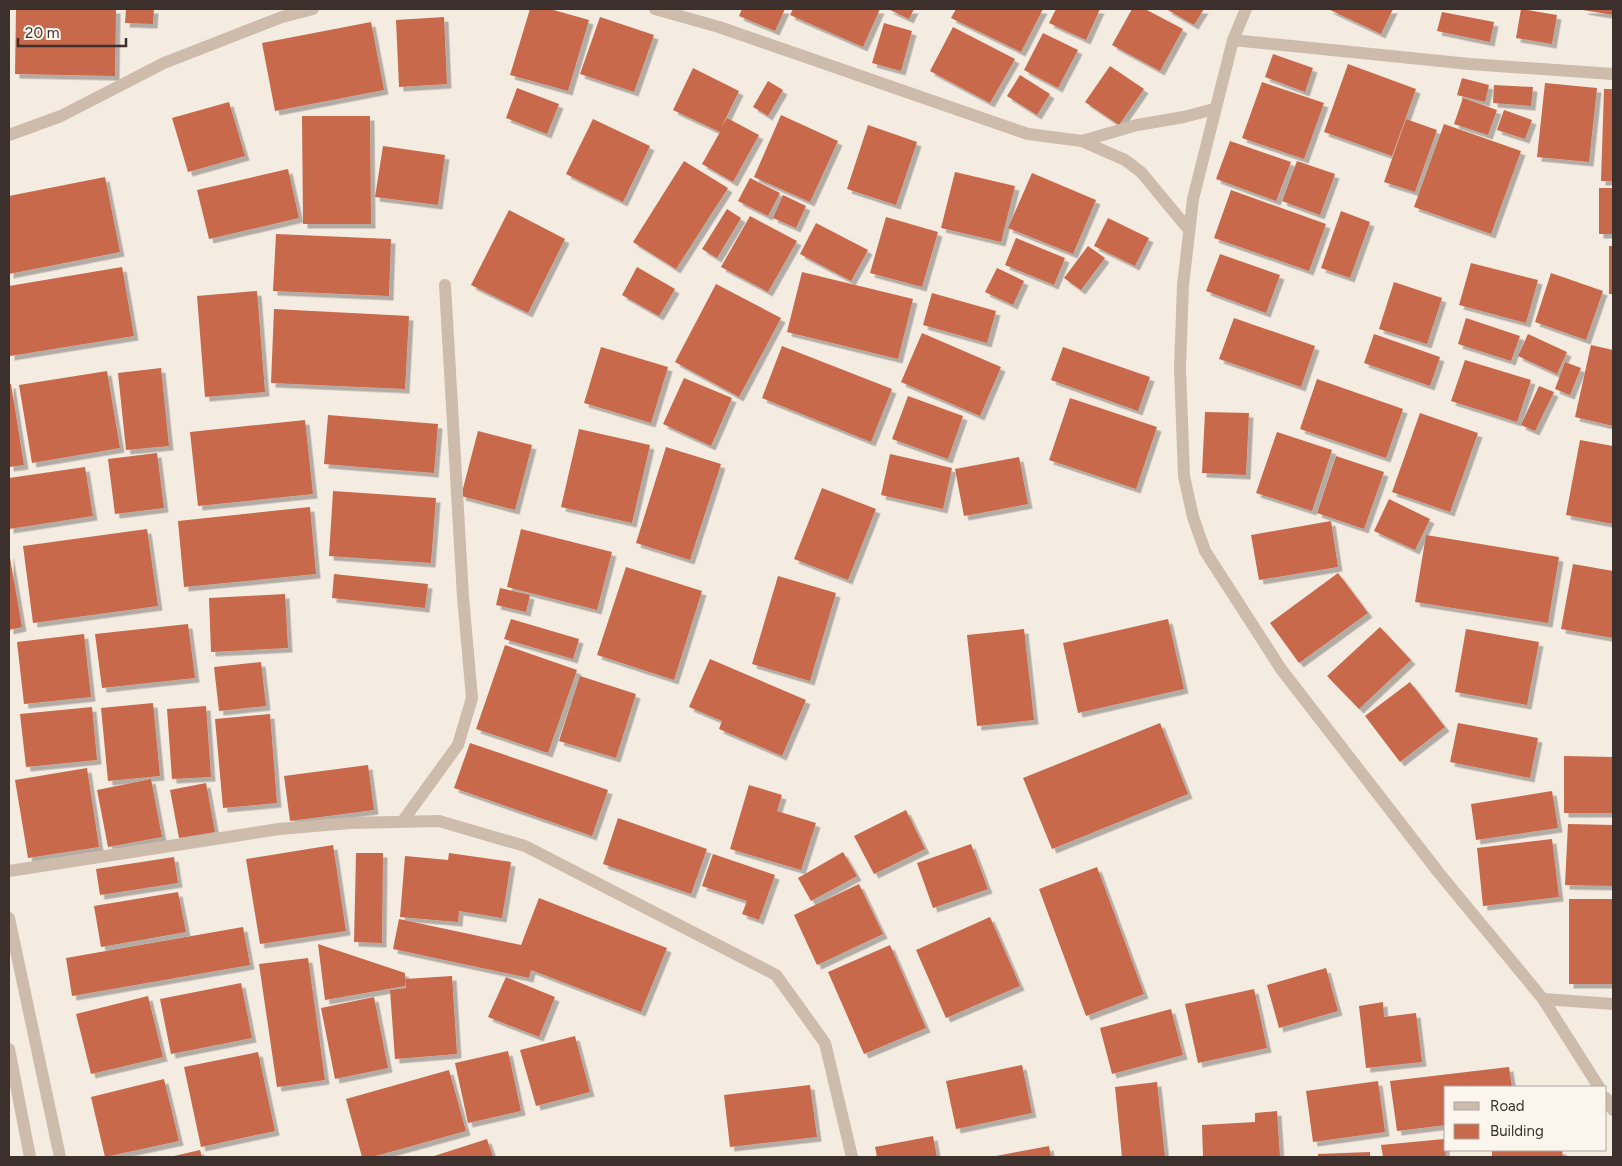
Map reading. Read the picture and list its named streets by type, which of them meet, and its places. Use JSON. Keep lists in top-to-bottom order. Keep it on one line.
{"legend":["Road","Building"],"scale_bar":"20 m"}
